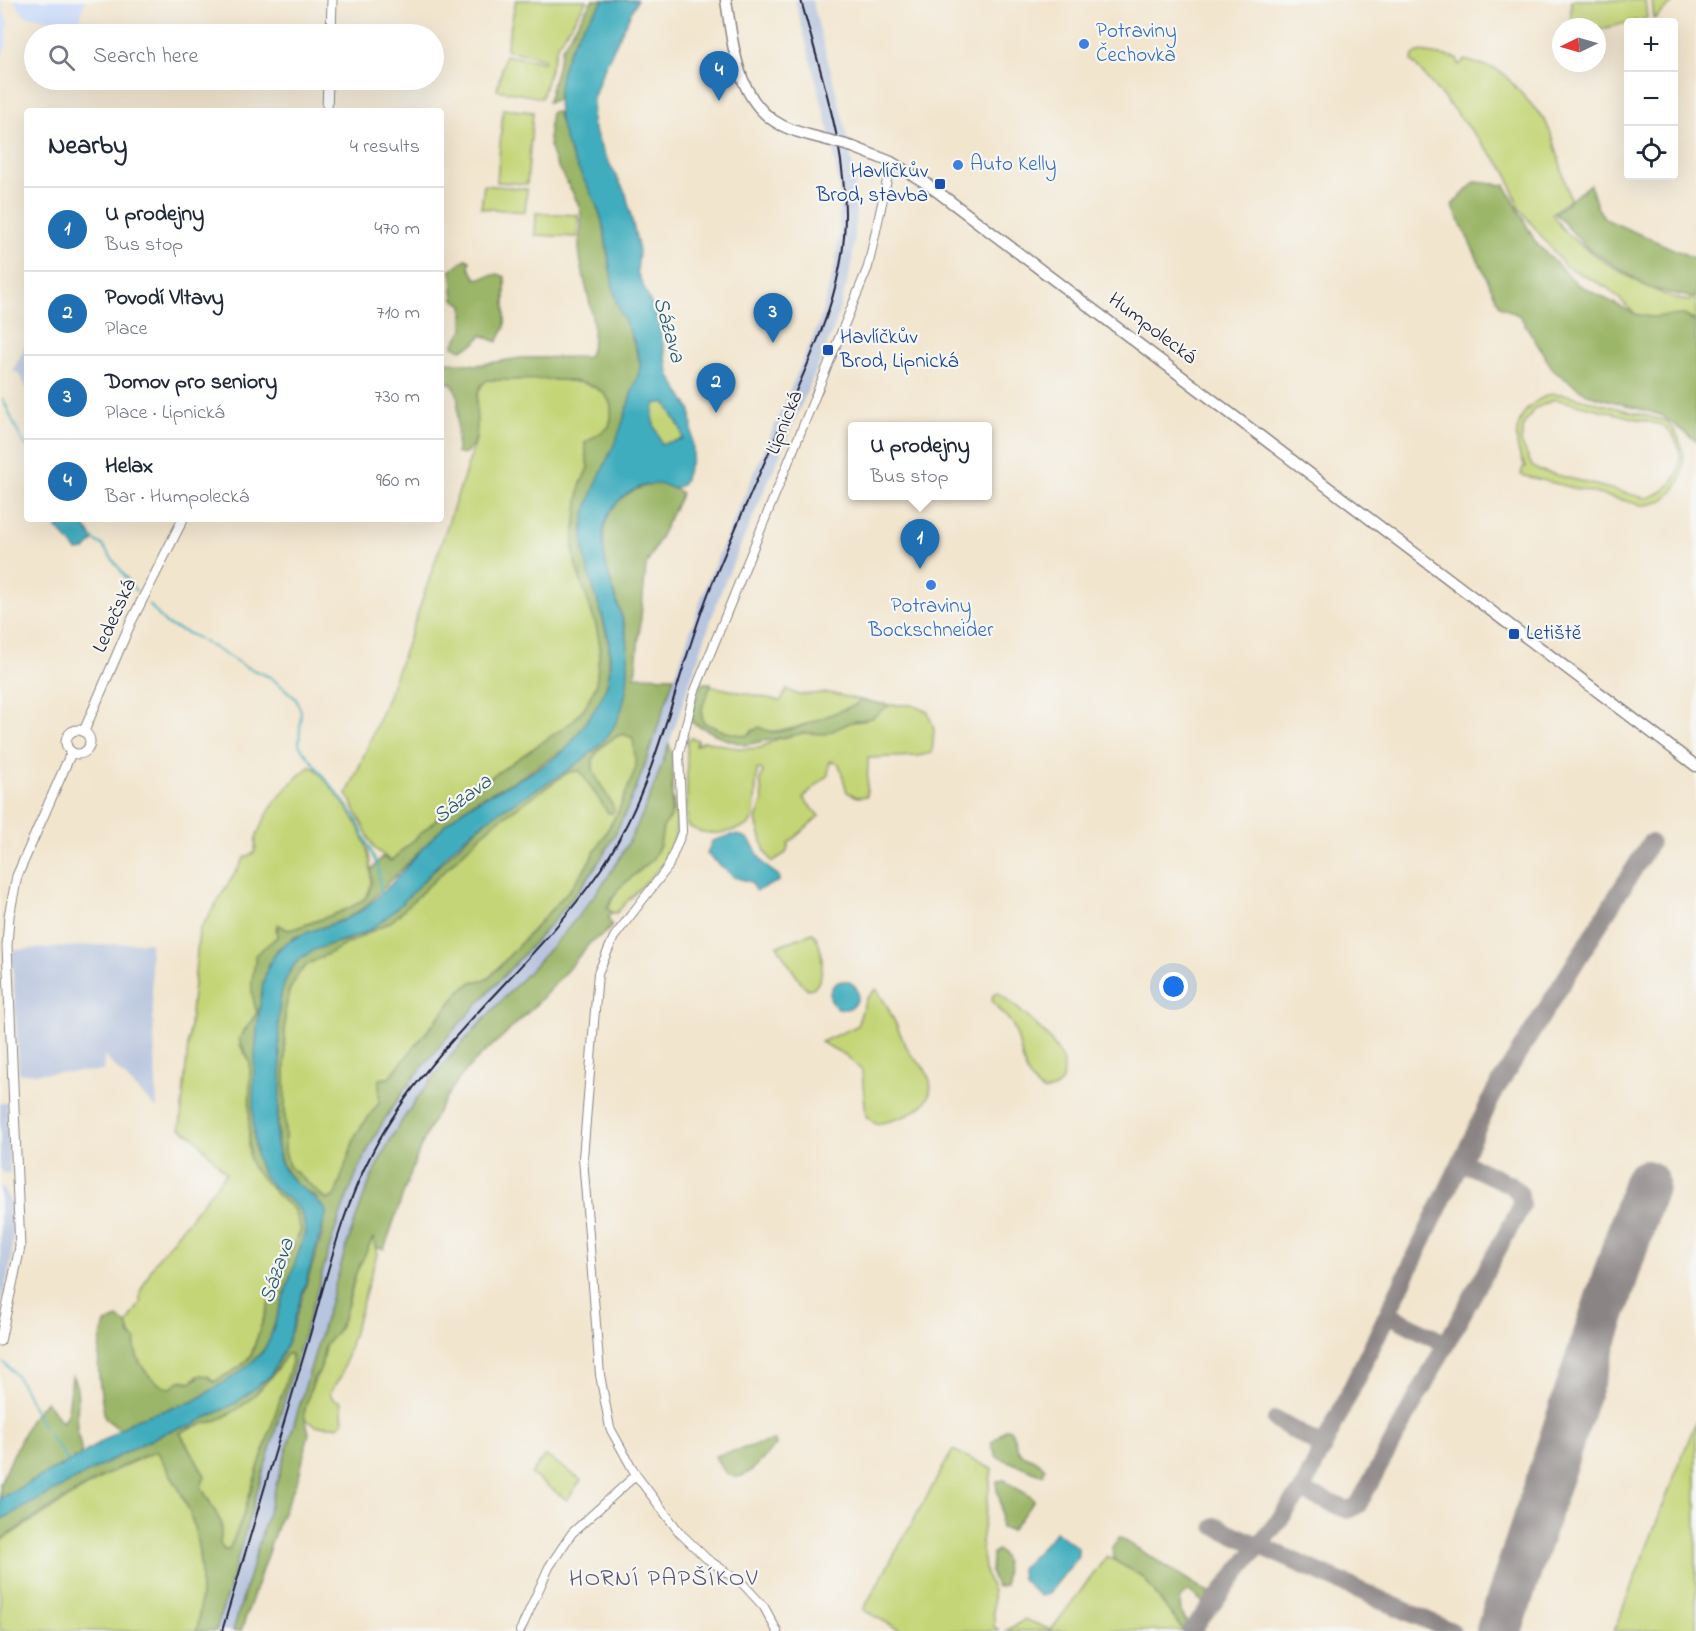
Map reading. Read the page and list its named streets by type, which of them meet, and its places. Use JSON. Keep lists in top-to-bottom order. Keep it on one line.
{"streets":{"main road":["Humpolecká","Ledečská"],"street":["Lipnická"]},"crossings":[["Humpolecká","Lipnická"]],"districts":["HORNÍ PAPŠÍKOV"],"water":["Sázava"],"places":{"other":["Potraviny Čechovka","Auto Kelly","Potraviny Bockschneider"],"transit":["Havlíčkův Brod, stavba","Havlíčkův Brod, Lipnická","Letiště"]},"north":"left","page":{"map_buttons":["+","−"],"search":"Search here","pins":["4","3","2","1"],"heading":["Nearby","4 results"],"list":[{"mark":"1","name":"U prodejny","note":"Bus stop","value":"470 m"},{"mark":"2","name":"Povodí Vltavy","note":"Place","value":"710 m"},{"mark":"3","name":"Domov pro seniory","note":"Place · Lipnická","value":"730 m"},{"mark":"4","name":"Helax","note":"Bar · Humpolecká","value":"960 m"}],"popup":["U prodejny","Bus stop"]}}
